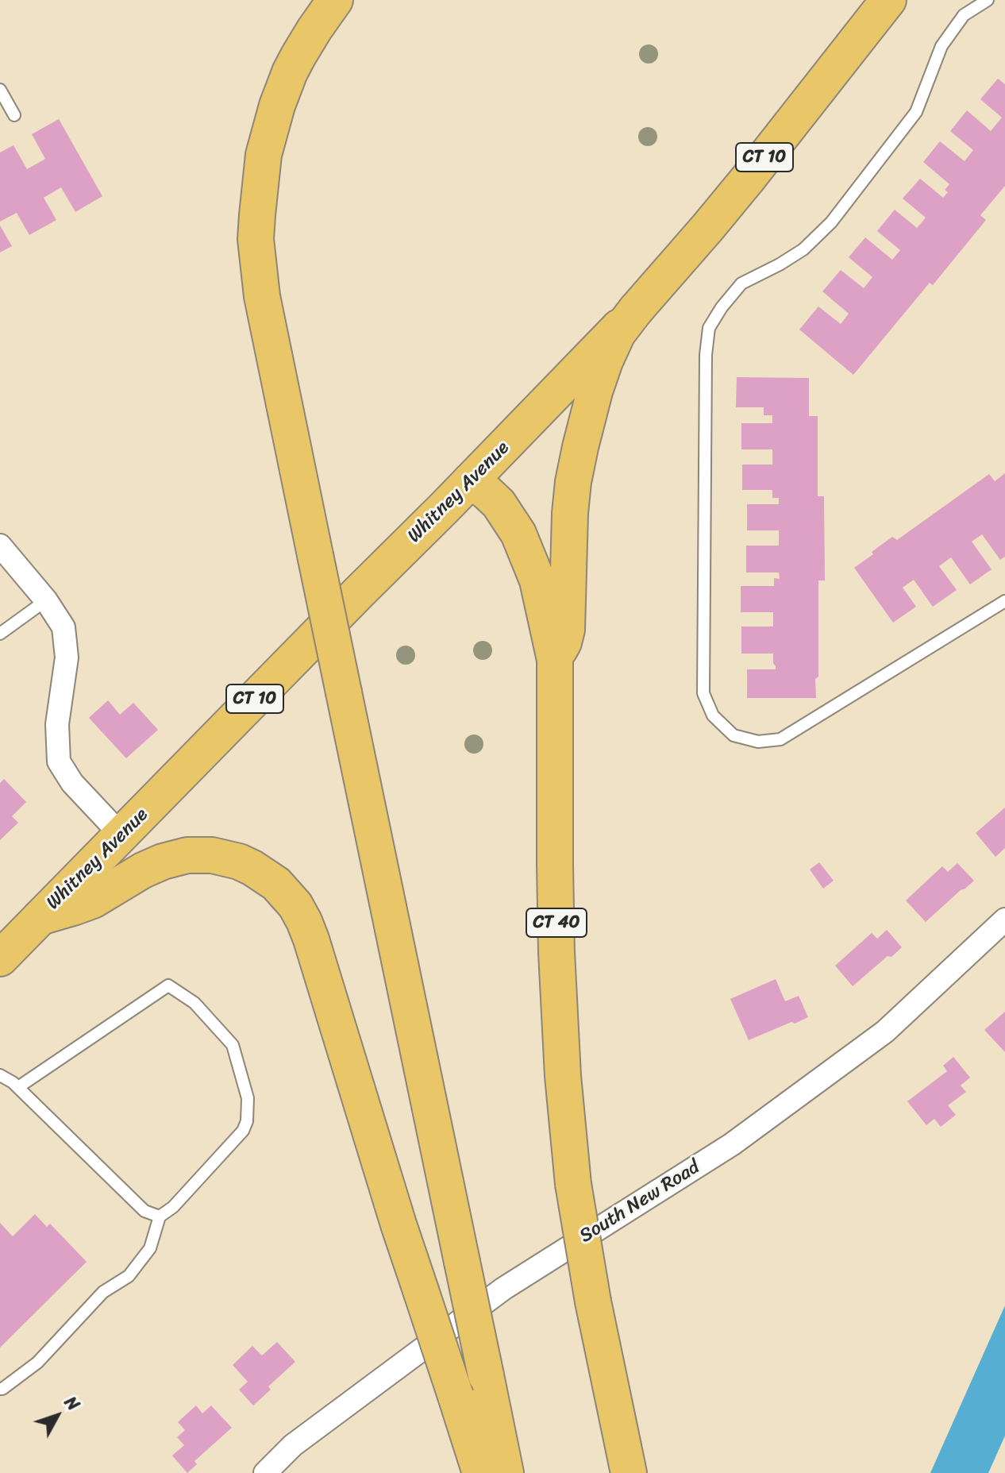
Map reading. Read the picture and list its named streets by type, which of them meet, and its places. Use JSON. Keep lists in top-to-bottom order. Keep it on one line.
{"streets":{"main road":["CT 10","Whitney Avenue","CT 40"],"street":["South New Road"]},"north":"top right"}
